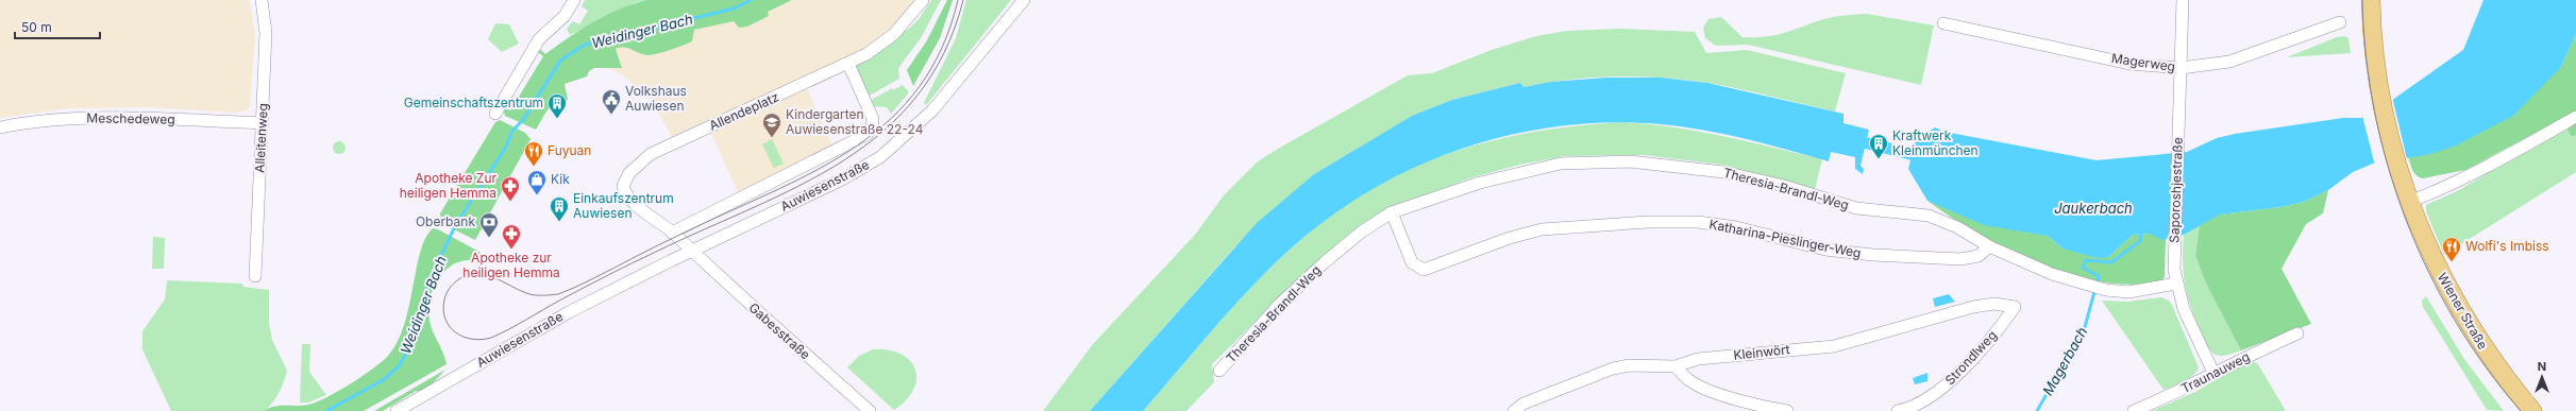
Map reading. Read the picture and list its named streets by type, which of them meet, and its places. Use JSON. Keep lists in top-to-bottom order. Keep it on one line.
{"streets":{"main road":["Wiener Straße"],"street":["Magerweg","Allendeplatz","Meschedeweg","Alleitenweg","Auwiesenstraße","Theresia-Brandl-Weg","Saporoshjestraße","Katharina-Pieslinger-Weg","Gabesstraße","Kleinwört","Strondlweg","Traunauweg"]},"crossings":[["Magerweg","Saporoshjestraße"],["Meschedeweg","Alleitenweg"],["Auwiesenstraße","Gabesstraße"],["Theresia-Brandl-Weg","Saporoshjestraße"],["Theresia-Brandl-Weg","Katharina-Pieslinger-Weg"],["Saporoshjestraße","Traunauweg"],["Kleinwört","Strondlweg"]],"water":["Weidinger Bach","Jaukerbach","Magerbach"],"places":{"public building":["Volkshaus Auwiesen"],"building":["Gemeinschaftszentrum","Kraftwerk Kleinmünchen","Einkaufszentrum Auwiesen"],"school or university":["Kindergarten Auwiesenstraße 22-24"],"restaurant":["Fuyuan","Wolfi's Imbiss"],"shop":["Kik"],"pharmacy":["Apotheke Zur heiligen Hemma","Apotheke zur heiligen Hemma"],"bank":["Oberbank"]},"scale_bar":"50 m","north":"top"}
